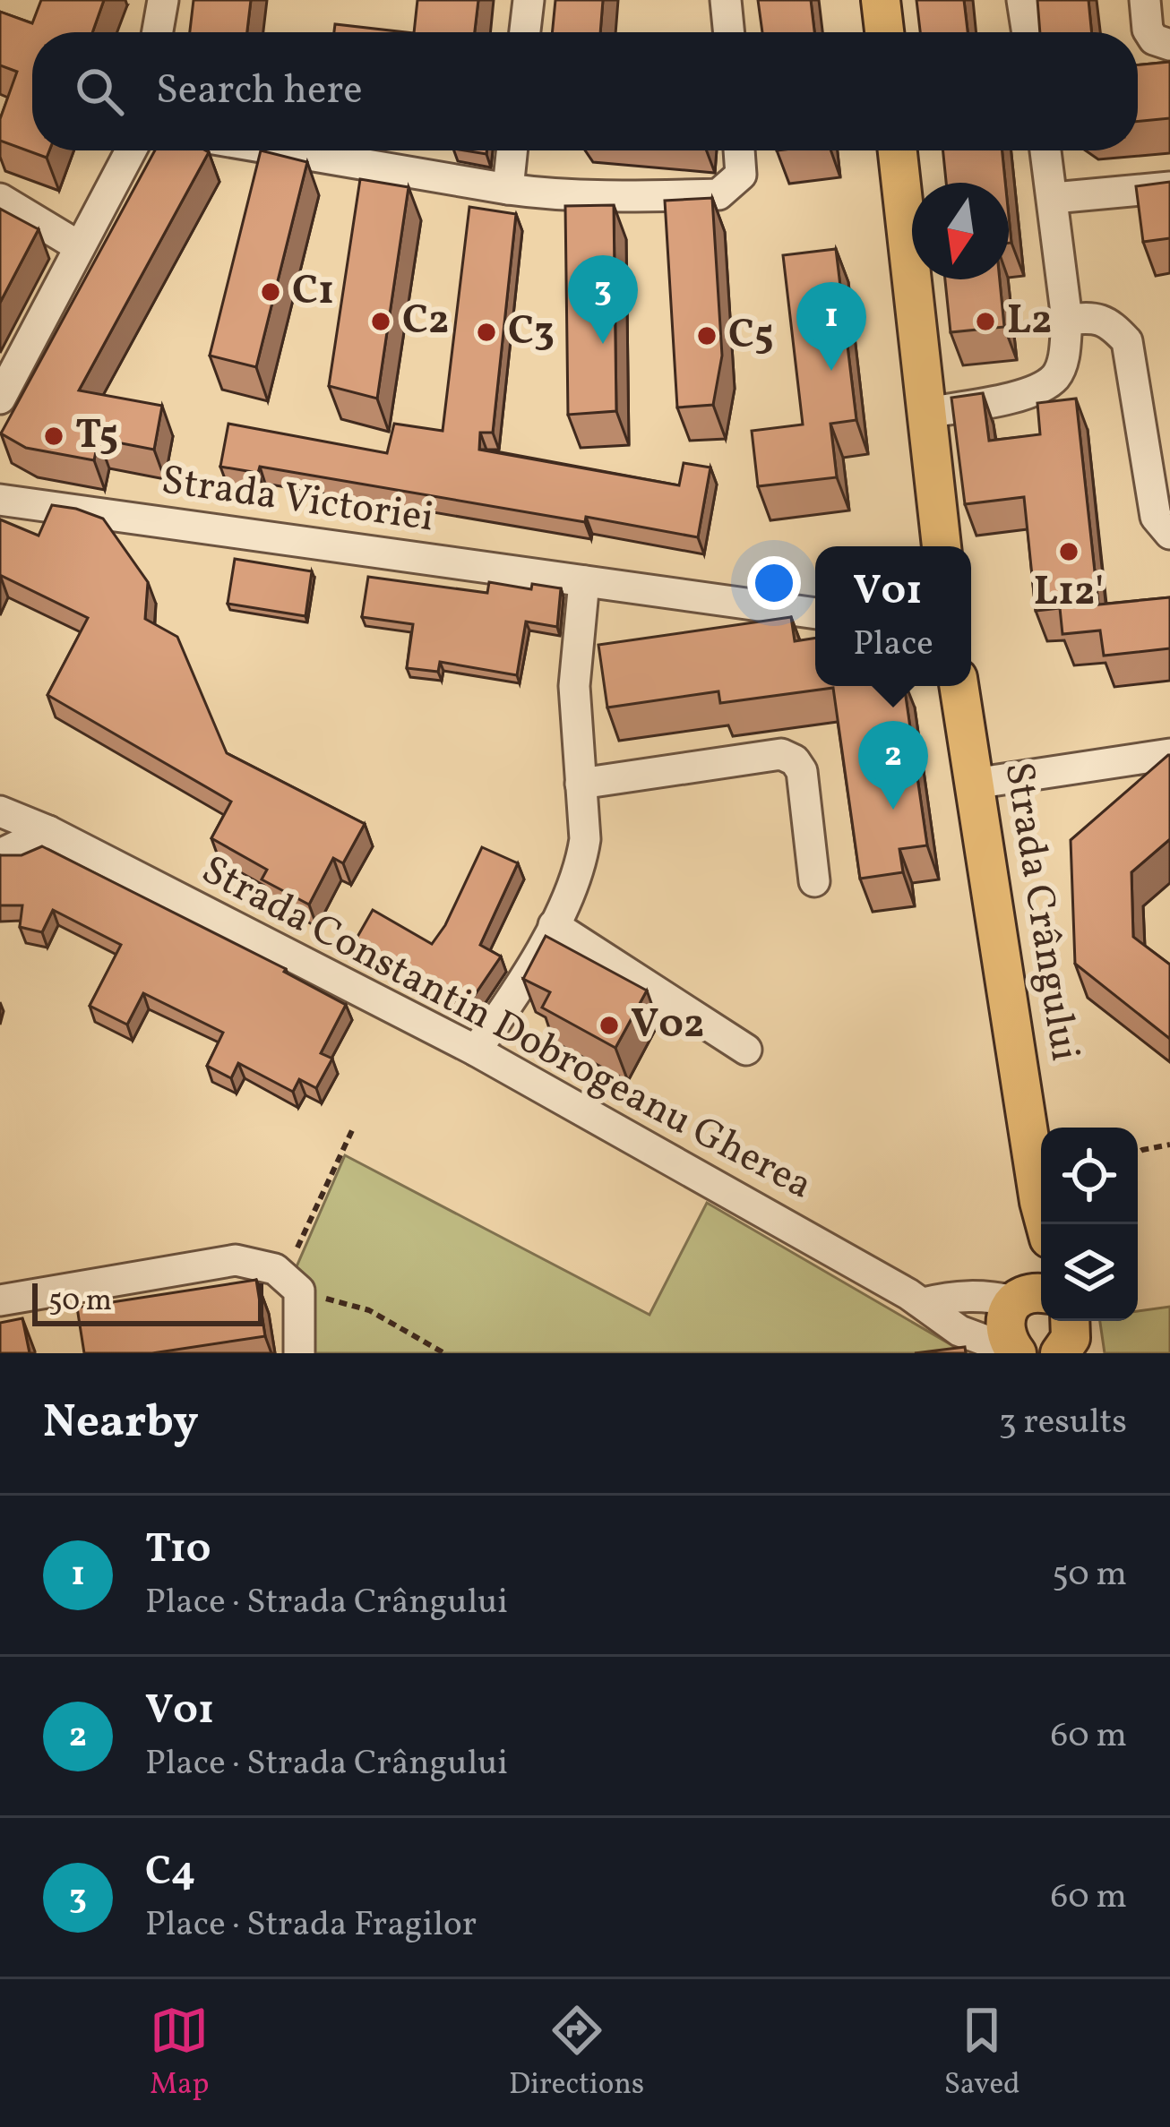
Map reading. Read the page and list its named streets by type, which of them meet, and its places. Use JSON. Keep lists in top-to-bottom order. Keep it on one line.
{"streets":{"main road":["Strada Crângului"],"street":["Strada Victoriei","Strada Constantin Dobrogeanu Gherea"]},"crossings":[["Strada Crângului","Strada Constantin Dobrogeanu Gherea"]],"places":["C1","C2","L2","C3","C5","T5","L12'","V02"],"scale_bar":"50 m","north":"bottom","page":{"search":"Search here","pins":["3","1","2"],"popup":["V01","Place"],"scale":"50 m","heading":["Nearby","3 results"],"list":[{"mark":"1","name":"T10","note":"Place · Strada Crângului","value":"50 m"},{"mark":"2","name":"V01","note":"Place · Strada Crângului","value":"60 m"},{"mark":"3","name":"C4","note":"Place · Strada Fragilor","value":"60 m"}],"nav":["Map","Directions","Saved"]}}
